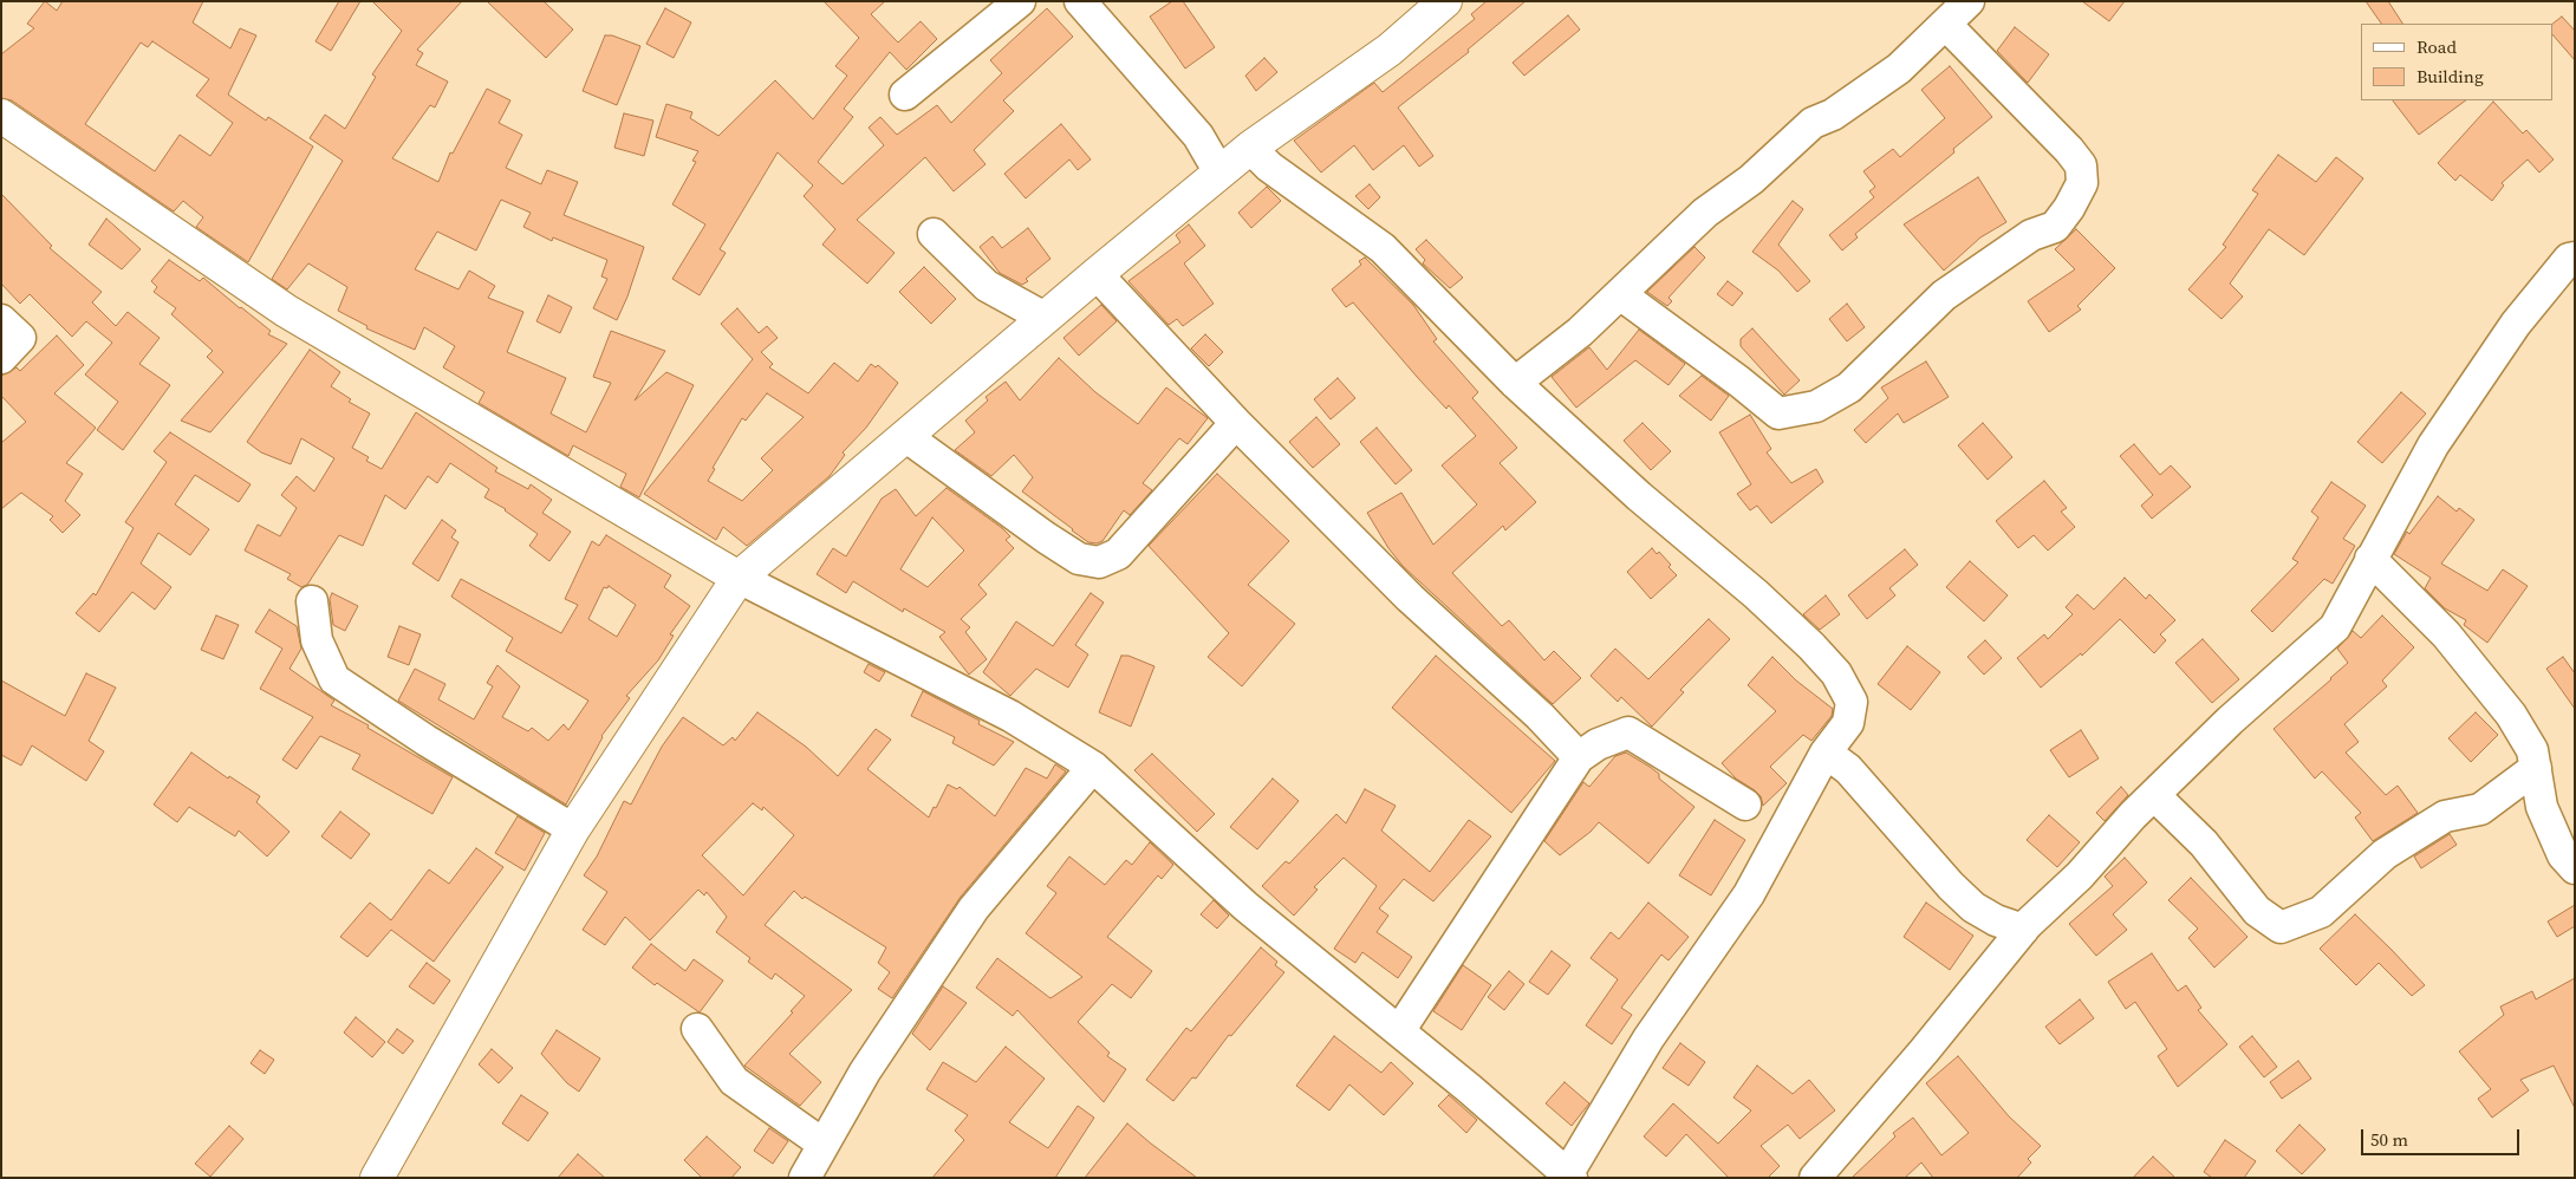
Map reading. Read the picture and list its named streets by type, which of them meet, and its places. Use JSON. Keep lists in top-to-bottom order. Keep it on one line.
{"legend":["Road","Building"],"scale_bar":"50 m"}
